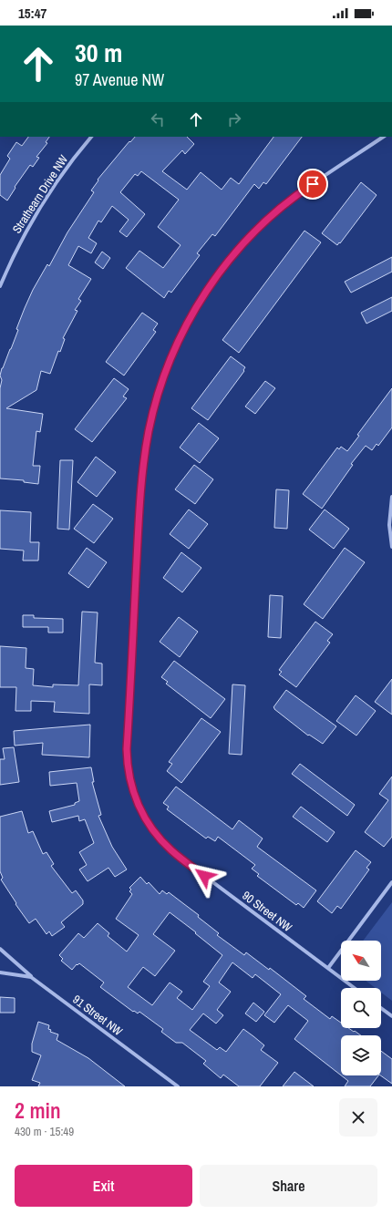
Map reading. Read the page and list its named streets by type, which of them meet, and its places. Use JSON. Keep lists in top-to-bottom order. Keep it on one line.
{"streets":{"street":["Strathearn Drive NW","90 Street NW","91 Street NW"]},"north":"top left","page":{"status":"15:47","turn":["30 m","97 Avenue NW"],"heading":["2 min","430 m · 15:49"],"buttons":["Exit","Share"]}}
